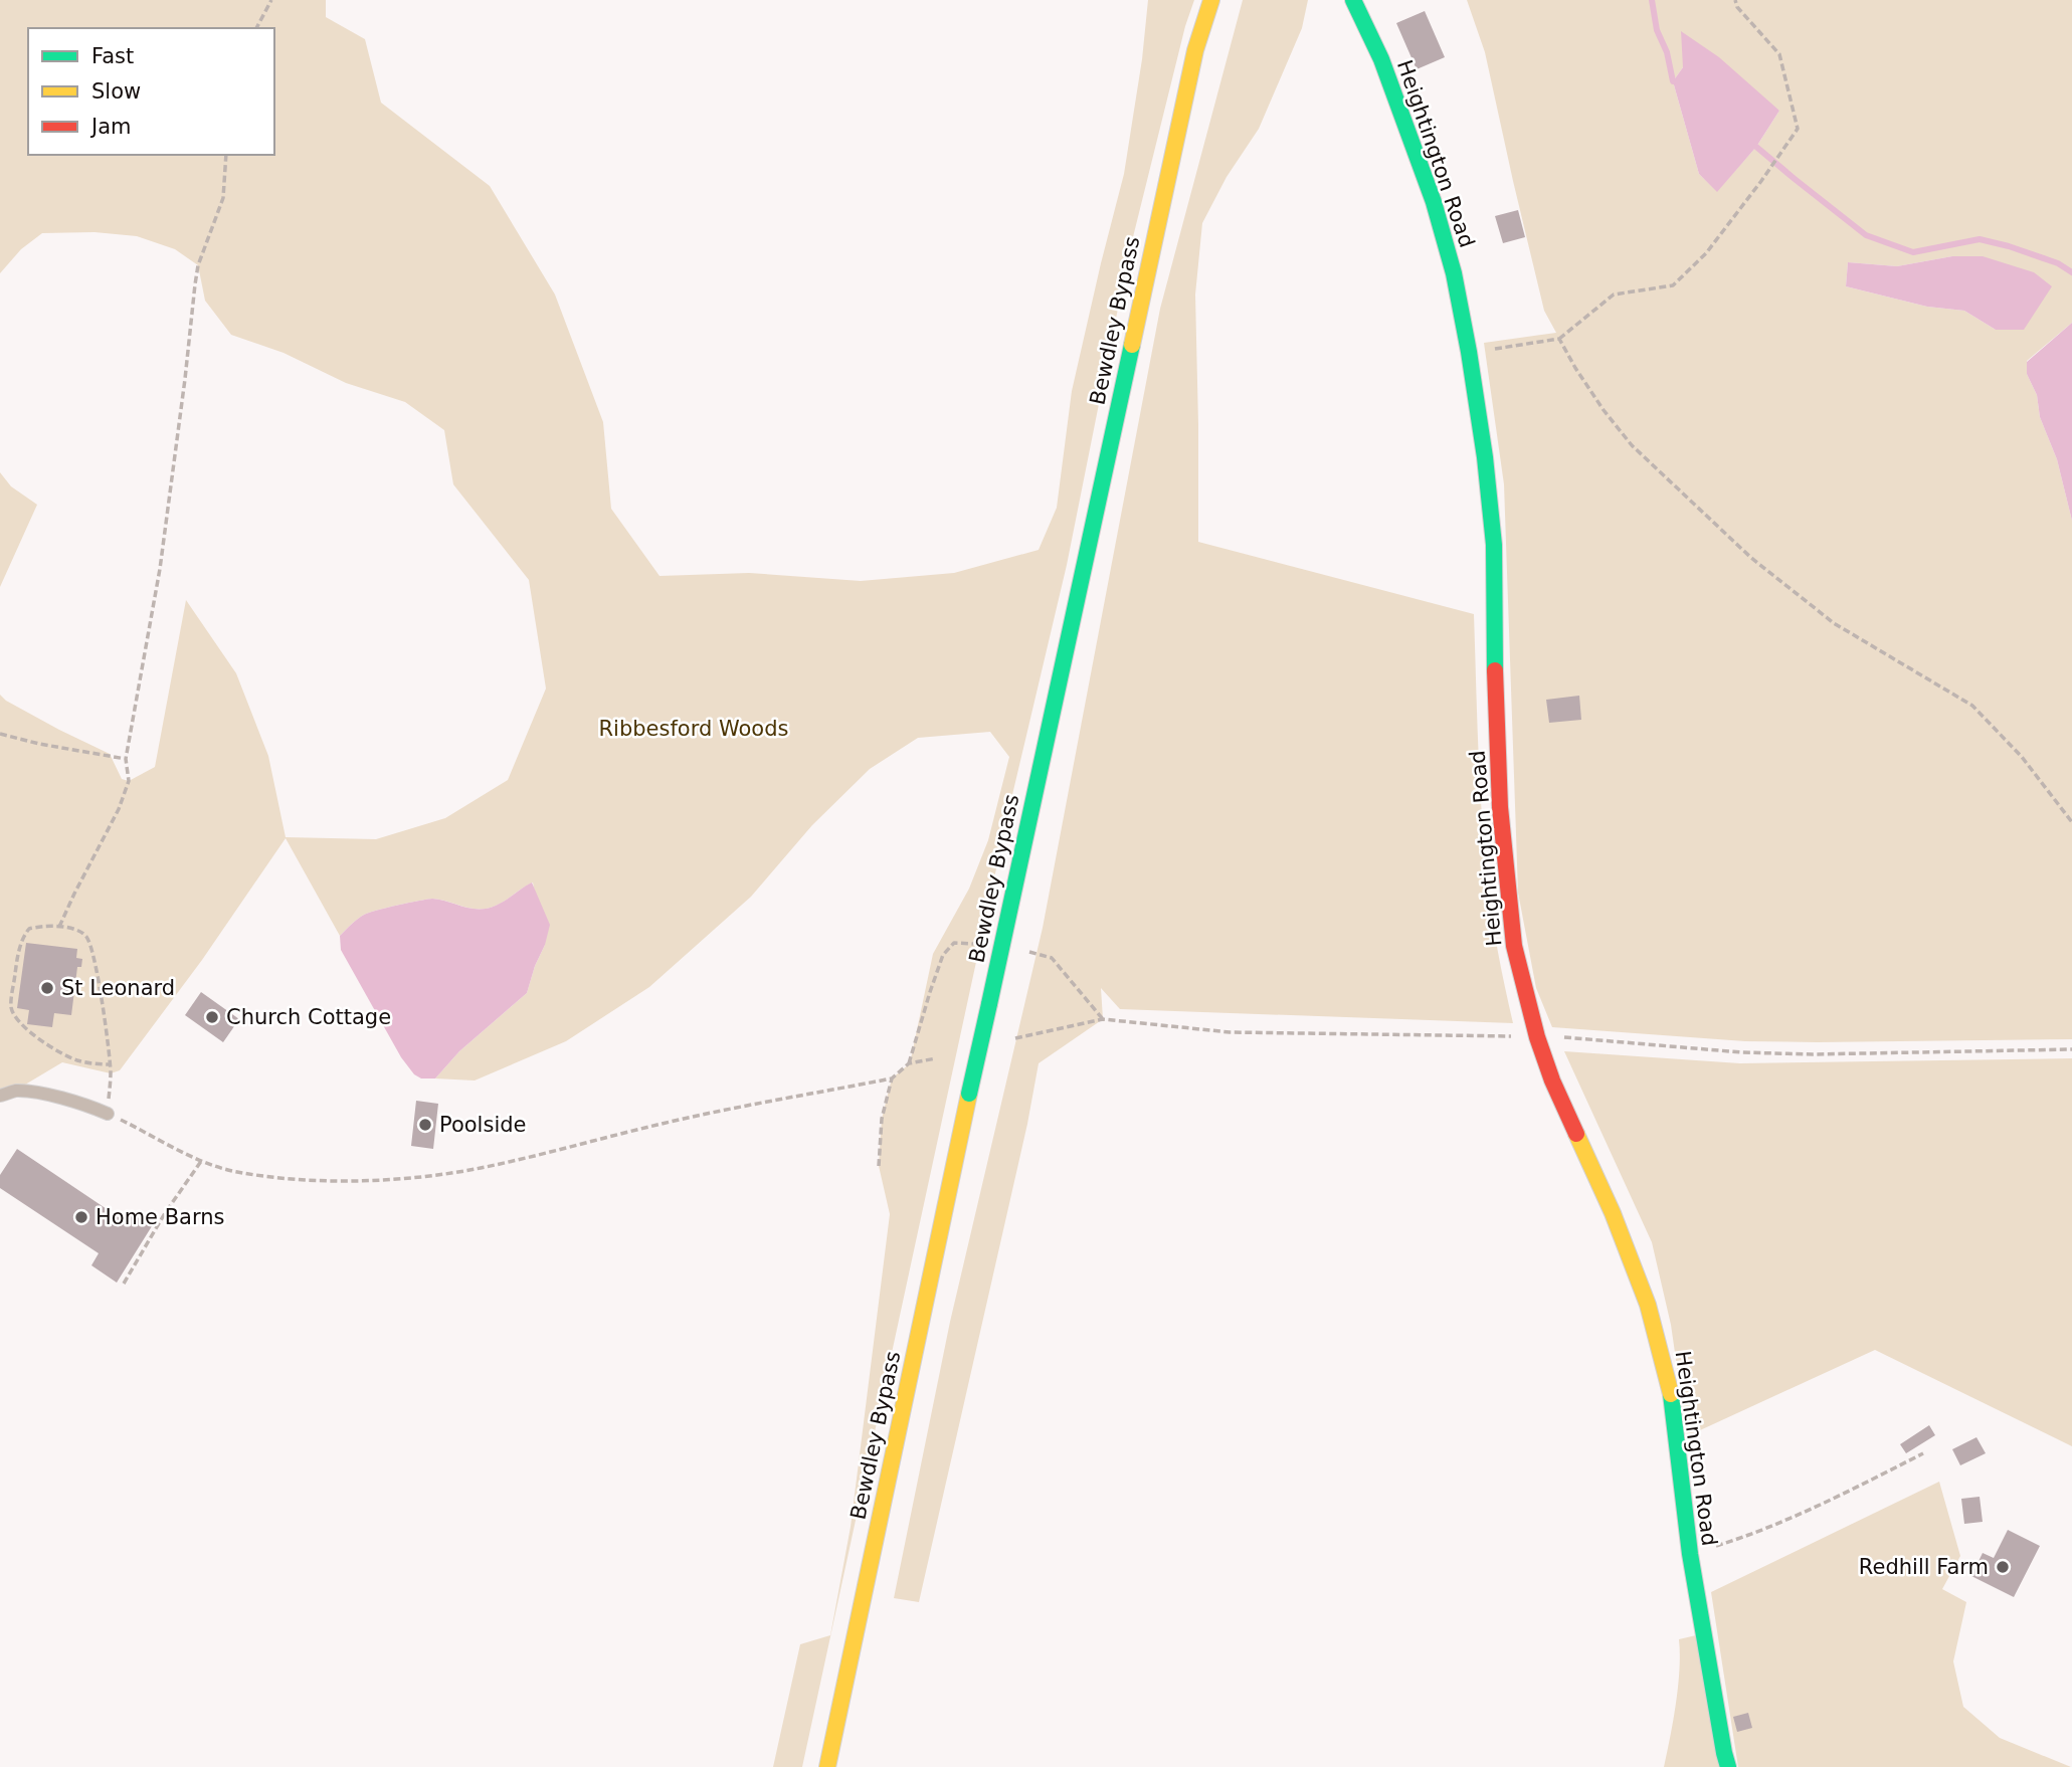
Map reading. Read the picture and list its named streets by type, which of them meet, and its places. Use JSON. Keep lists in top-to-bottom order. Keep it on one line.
{"streets":{"main road":["Heightington Road","Bewdley Bypass"]},"parks":["Ribbesford Woods"],"places":["St Leonard","Church Cottage","Poolside","Home Barns","Redhill Farm"],"legend":["Fast","Slow","Jam"]}
